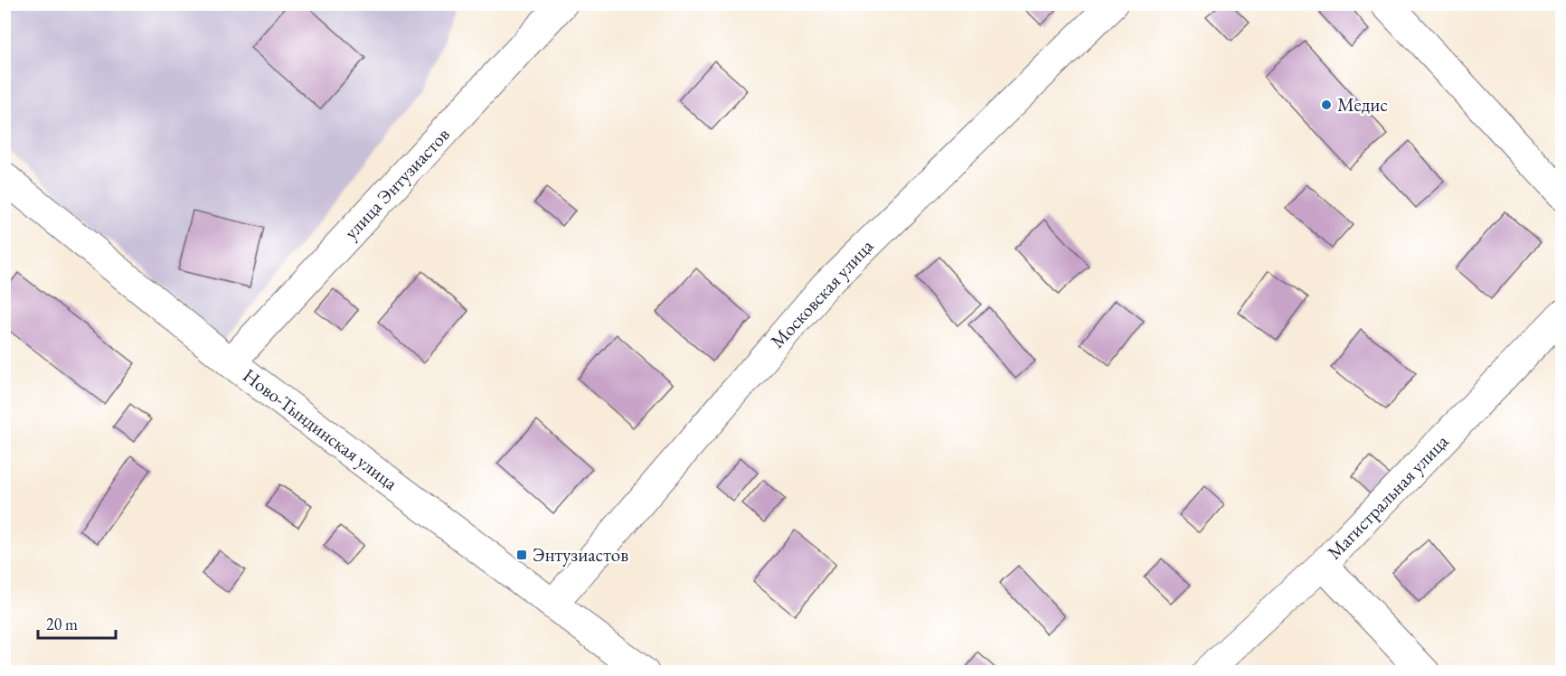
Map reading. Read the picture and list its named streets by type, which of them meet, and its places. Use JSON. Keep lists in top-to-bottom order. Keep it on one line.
{"streets":{"street":["улица Энтузиастов","Московская улица","Ново-Тындинская улица","Магистральная улица"]},"crossings":[["улица Энтузиастов","Ново-Тындинская улица"],["Московская улица","Ново-Тындинская улица"]],"places":{"other":["Медис"],"transit":["Энтузиастов"]},"scale_bar":"20 m"}
